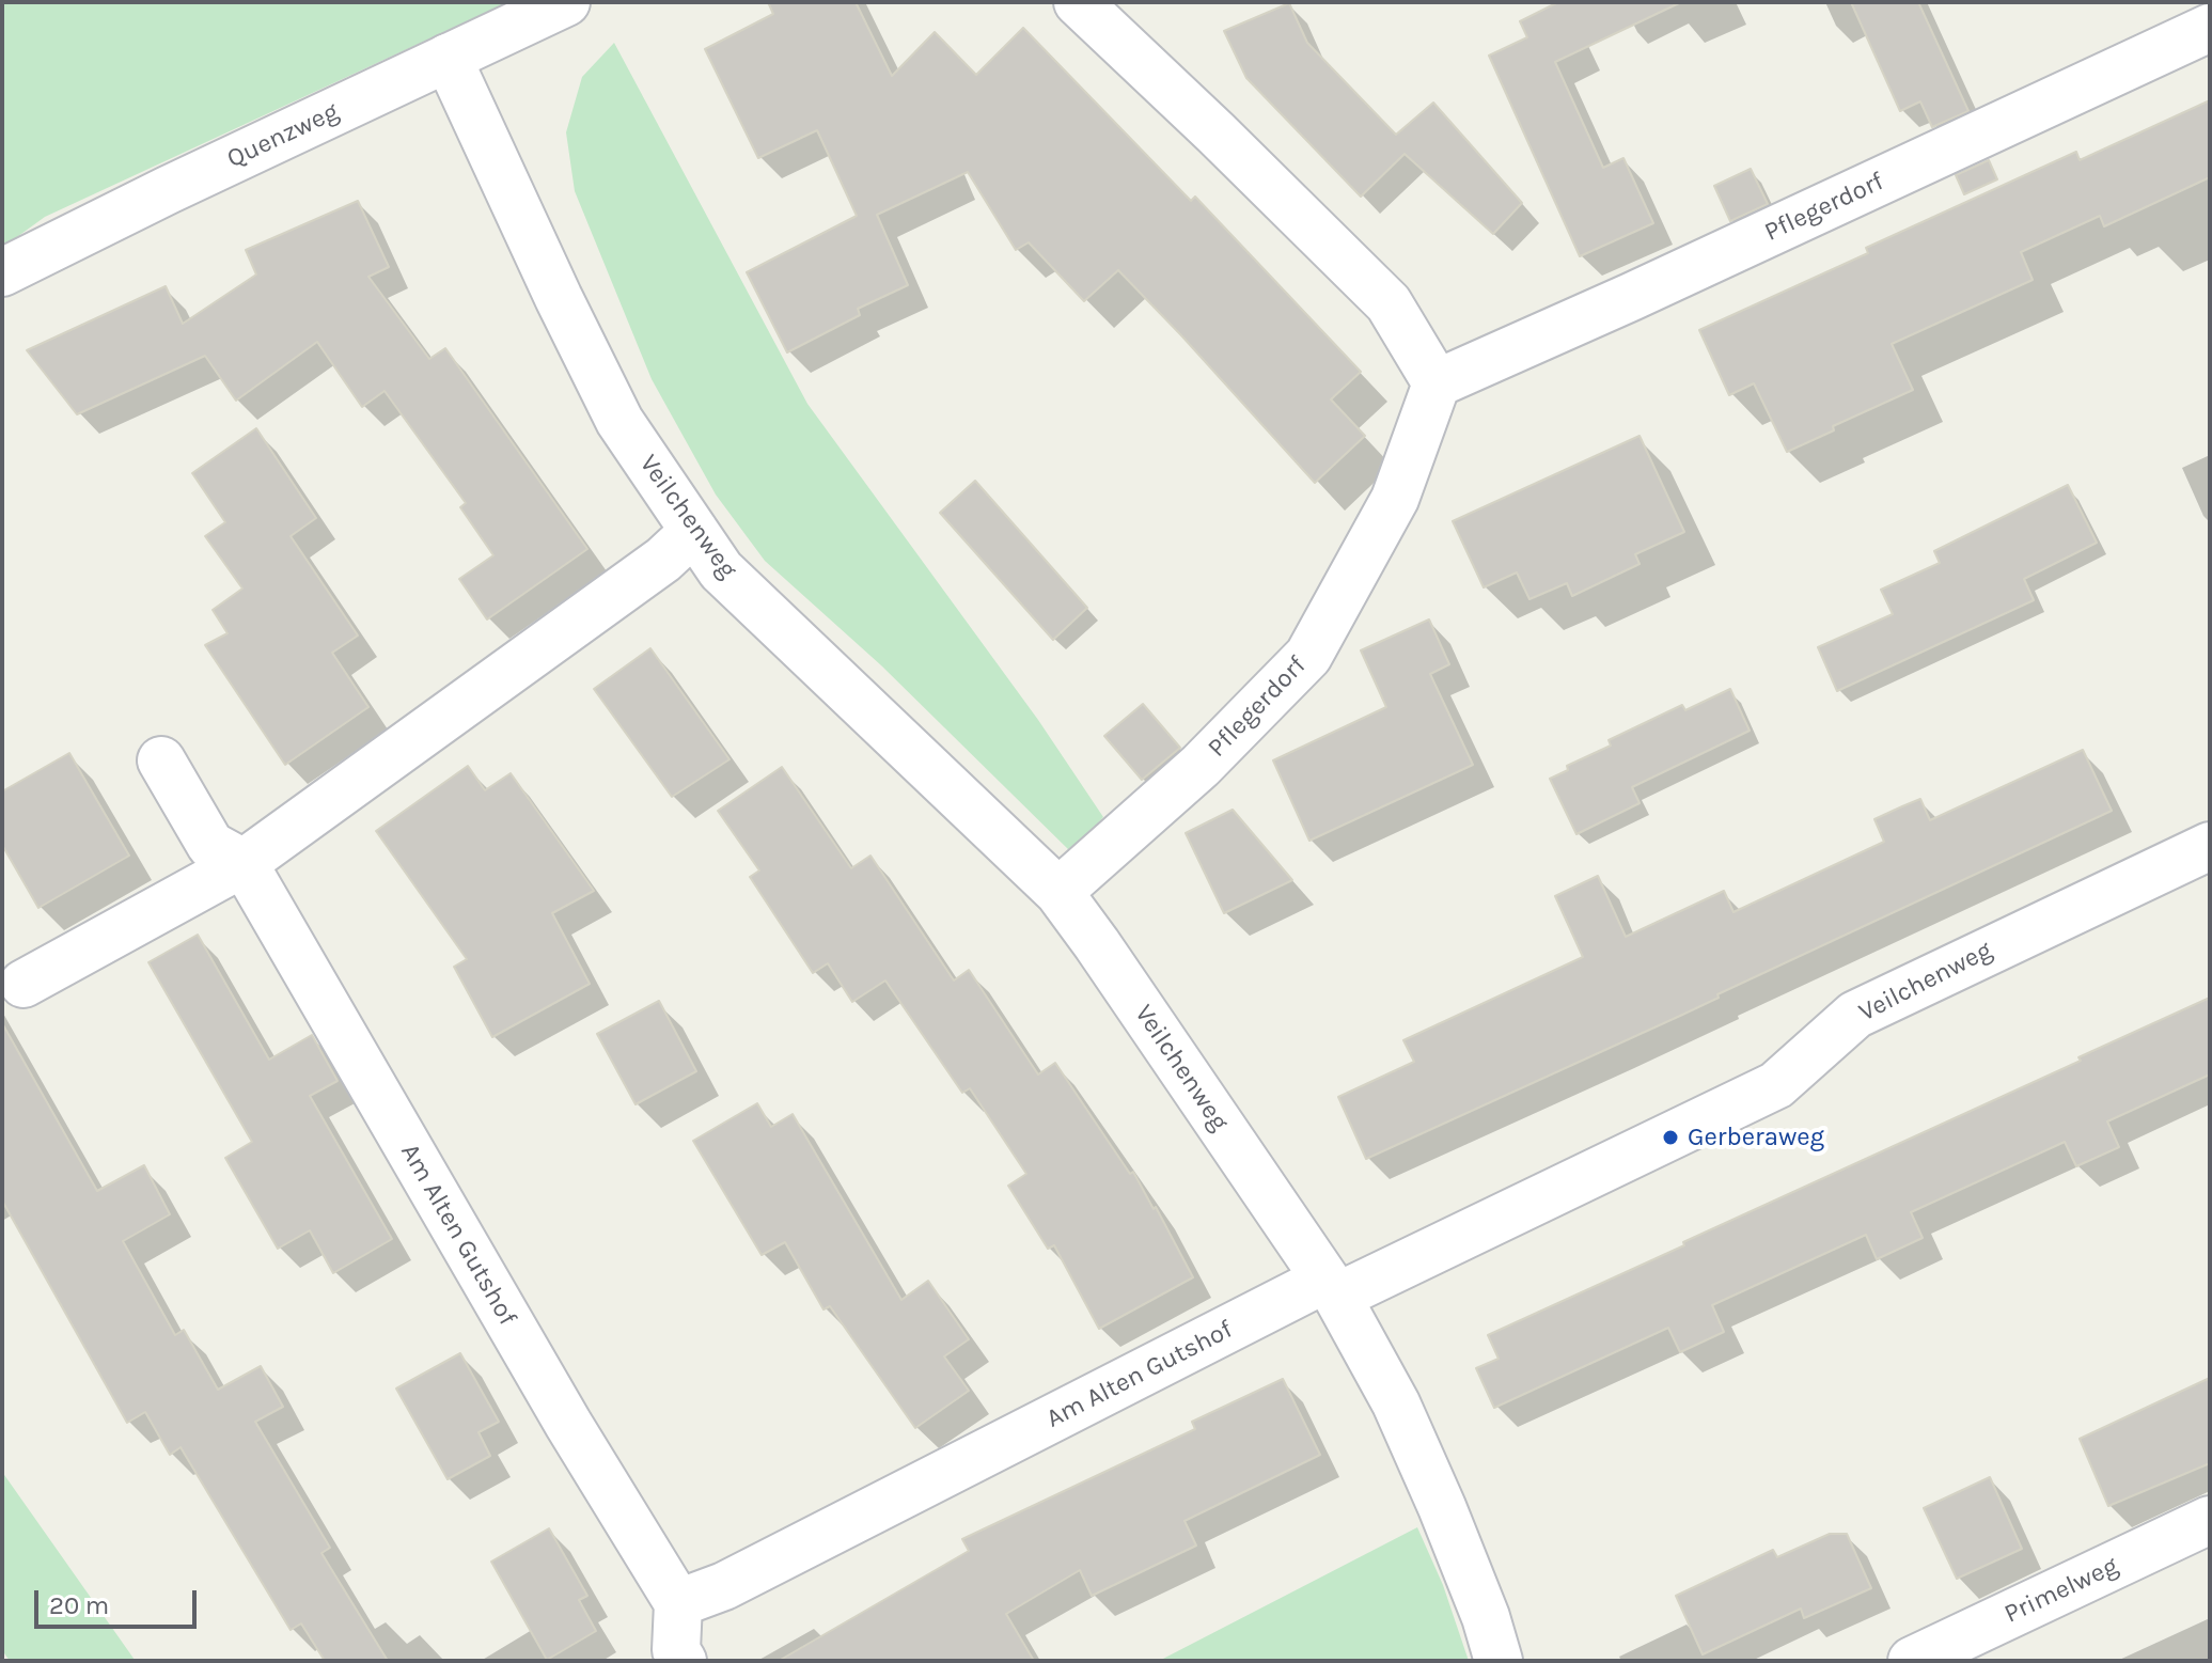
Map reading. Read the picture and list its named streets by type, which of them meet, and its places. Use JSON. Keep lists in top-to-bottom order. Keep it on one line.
{"streets":{"street":["Quenzweg","Pflegerdorf","Veilchenweg","Am Alten Gutshof","Primelweg"]},"crossings":[["Quenzweg","Veilchenweg"],["Pflegerdorf","Veilchenweg"],["Veilchenweg","Am Alten Gutshof"]],"places":["Gerberaweg"],"scale_bar":"20 m"}
